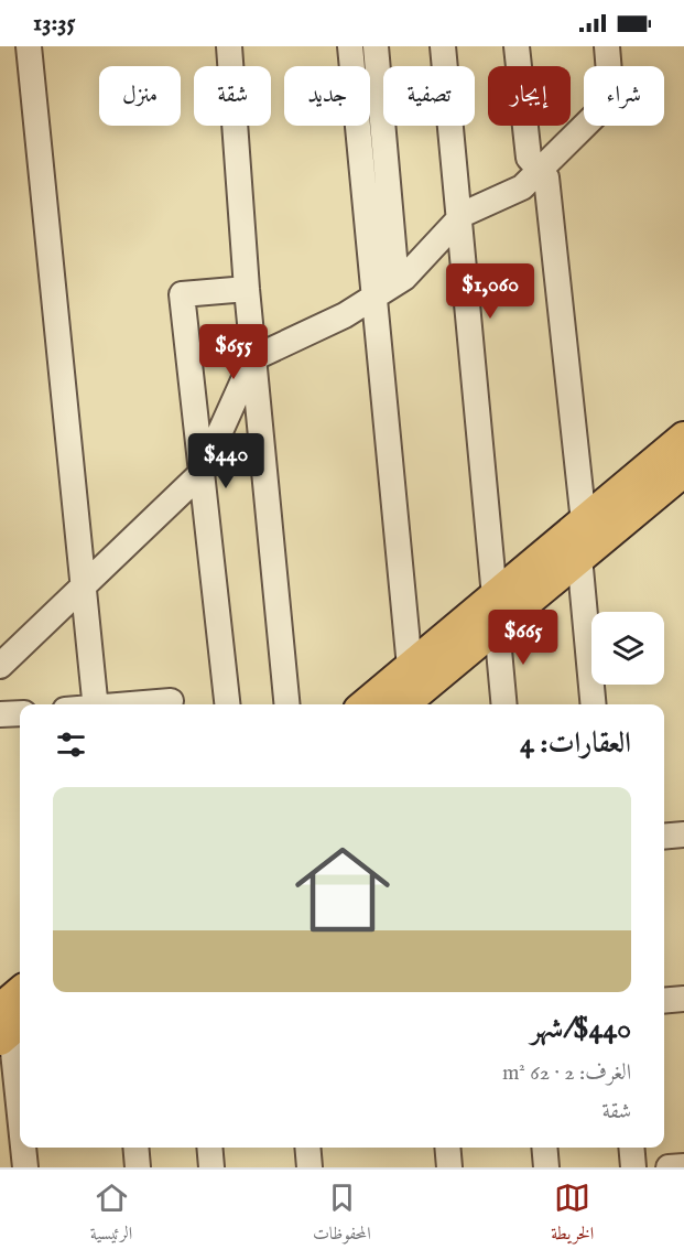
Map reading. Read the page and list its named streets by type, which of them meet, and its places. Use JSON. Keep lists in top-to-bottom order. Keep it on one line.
{"page":{"status":"13:35","chip":["شراء","إيجار","تصفية","جديد","شقة","منزل"],"price":["$1,060","$655","$440","$665"],"heading":"العقارات: 4","list":[{"name":"$440/شهر","note":"الغرف: 2 · 62 m² · شقة"}],"tabs":["الخريطة","المحفوظات","الرئيسية"]}}
